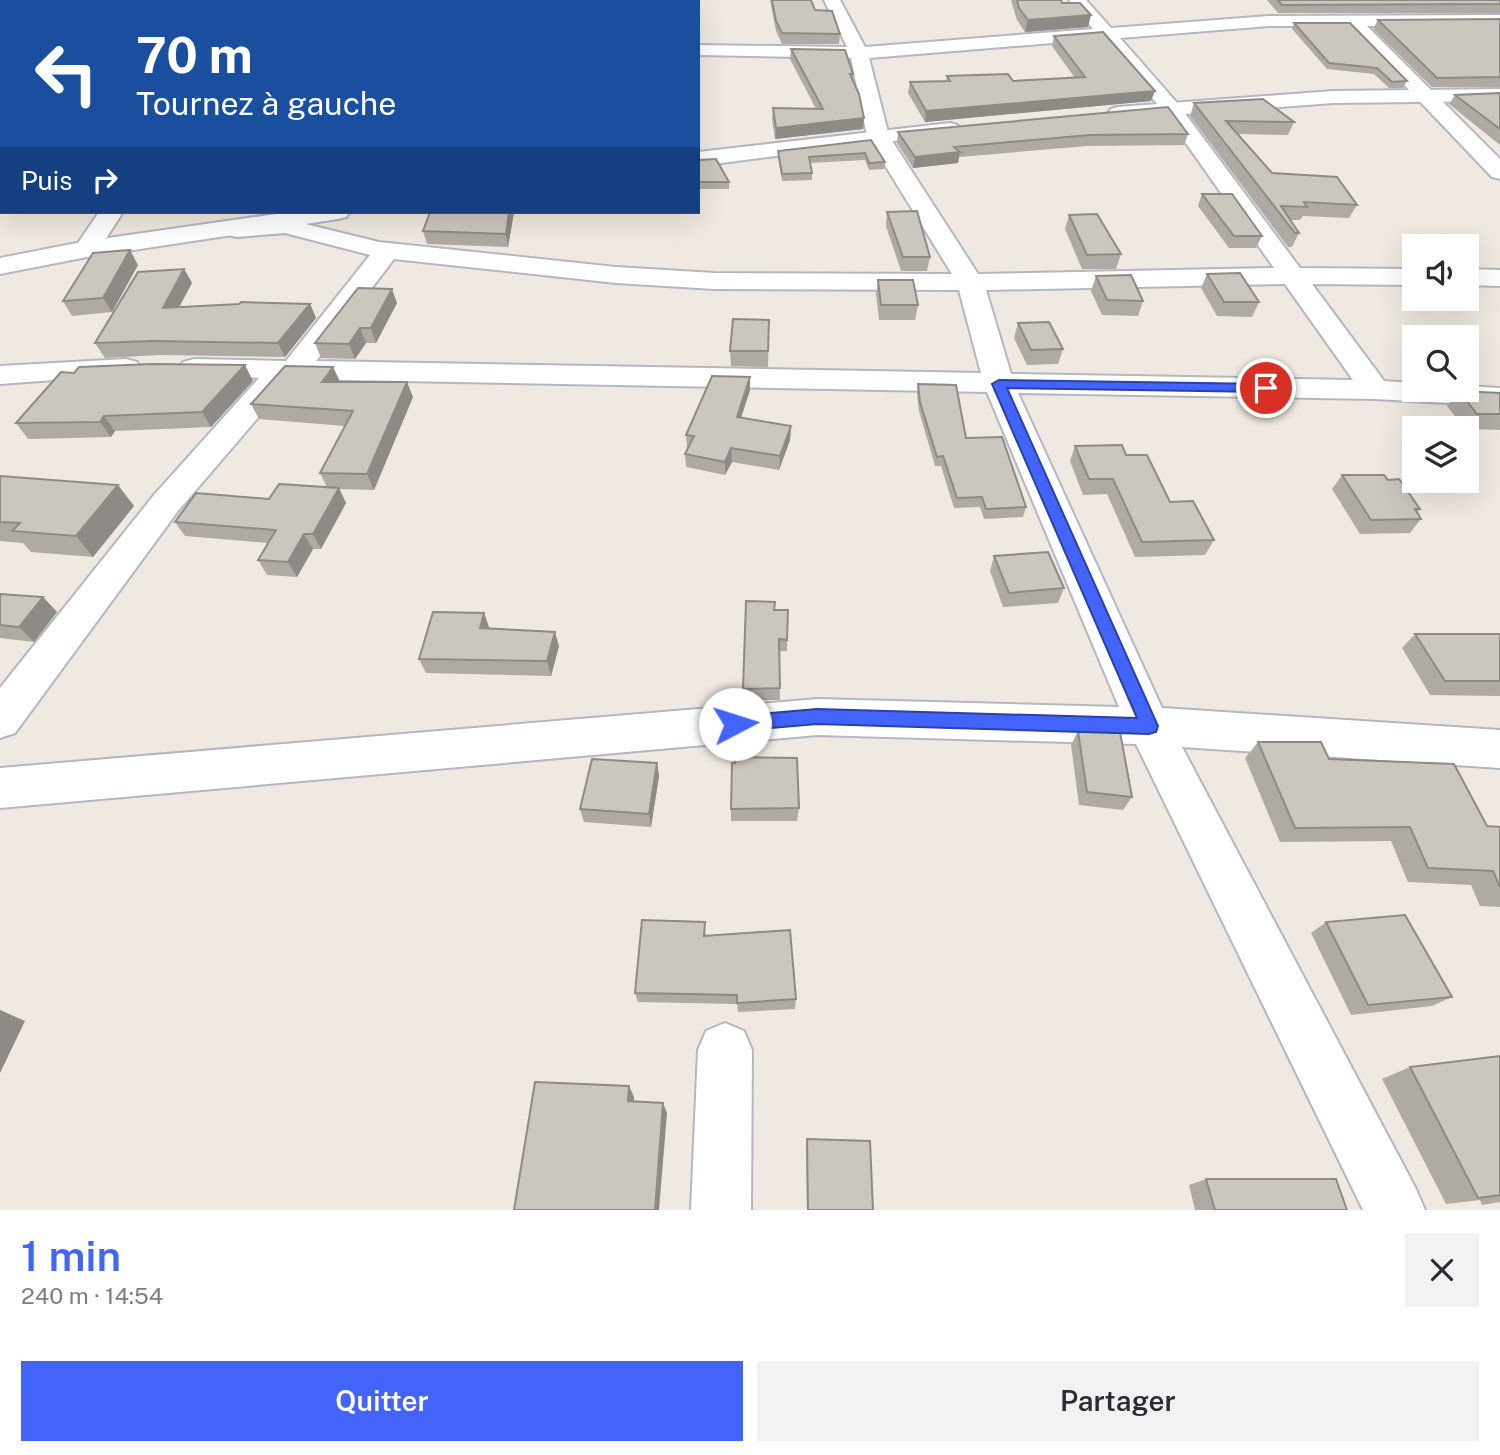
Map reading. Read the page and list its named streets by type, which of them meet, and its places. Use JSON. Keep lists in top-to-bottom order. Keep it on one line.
{"page":{"turn":["70 m","Tournez à gauche"],"then":"Puis","heading":["1 min","240 m · 14:54"],"buttons":["Quitter","Partager"]}}
